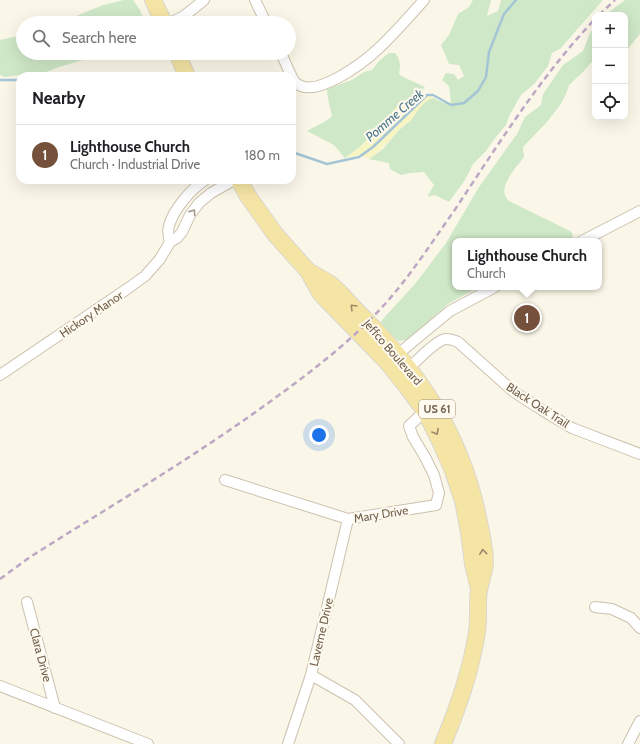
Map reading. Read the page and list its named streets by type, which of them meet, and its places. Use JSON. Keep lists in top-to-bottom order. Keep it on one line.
{"streets":{"main road":["Jeffco Boulevard","US 61"],"street":["Hickory Manor","Black Oak Trail","Mary Drive","Laverne Drive","Clara Drive"]},"crossings":[["Jeffco Boulevard","Black Oak Trail"],["Jeffco Boulevard","Mary Drive"],["Mary Drive","Laverne Drive"]],"water":["Pomme Creek"],"page":{"map_buttons":["+","−"],"search":"Search here","heading":"Nearby","list":[{"mark":"1","name":"Lighthouse Church","note":"Church · Industrial Drive","value":"180 m"}],"popup":["Lighthouse Church","Church"],"pins":"1"}}
